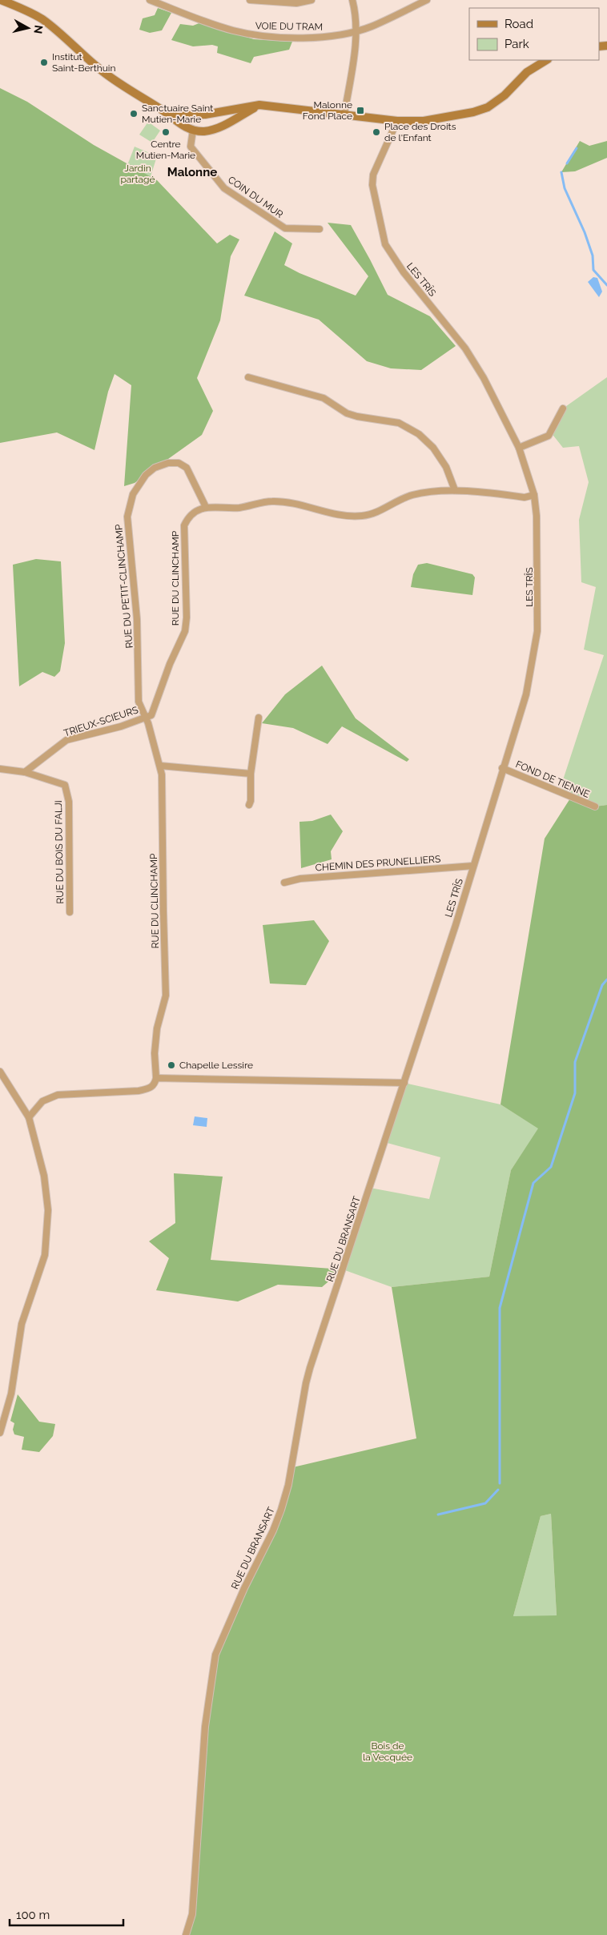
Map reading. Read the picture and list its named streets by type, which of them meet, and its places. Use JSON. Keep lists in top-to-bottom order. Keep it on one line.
{"streets":{"street":["VOIE DU TRAM","COIN DU MUR","LES TRÎS","RUE DU CLINCHAMP","RUE DU PETIT-CLINCHAMP","TRIEUX-SCIEURS","FOND DE TIENNE","RUE DU BOIS DU FALJI","CHEMIN DES PRUNELLIERS","RUE DU BRANSART"]},"crossings":[["LES TRÎS","FOND DE TIENNE"],["LES TRÎS","CHEMIN DES PRUNELLIERS"],["LES TRÎS","RUE DU BRANSART"],["RUE DU CLINCHAMP","RUE DU PETIT-CLINCHAMP"],["RUE DU CLINCHAMP","TRIEUX-SCIEURS"],["RUE DU PETIT-CLINCHAMP","TRIEUX-SCIEURS"],["TRIEUX-SCIEURS","RUE DU BOIS DU FALJI"]],"districts":["Malonne"],"parks":["Jardin partagé","Bois de la Vecquée"],"places":{"other":["Institut Saint-Berthuin","Sanctuaire Saint Mutien-Marie","Centre Mutien-Marie","Place des Droits de l'Enfant","Chapelle Lessire"],"transit":["Malonne Fond Place"]},"legend":["Road","Park"],"scale_bar":"100 m","north":"right"}
